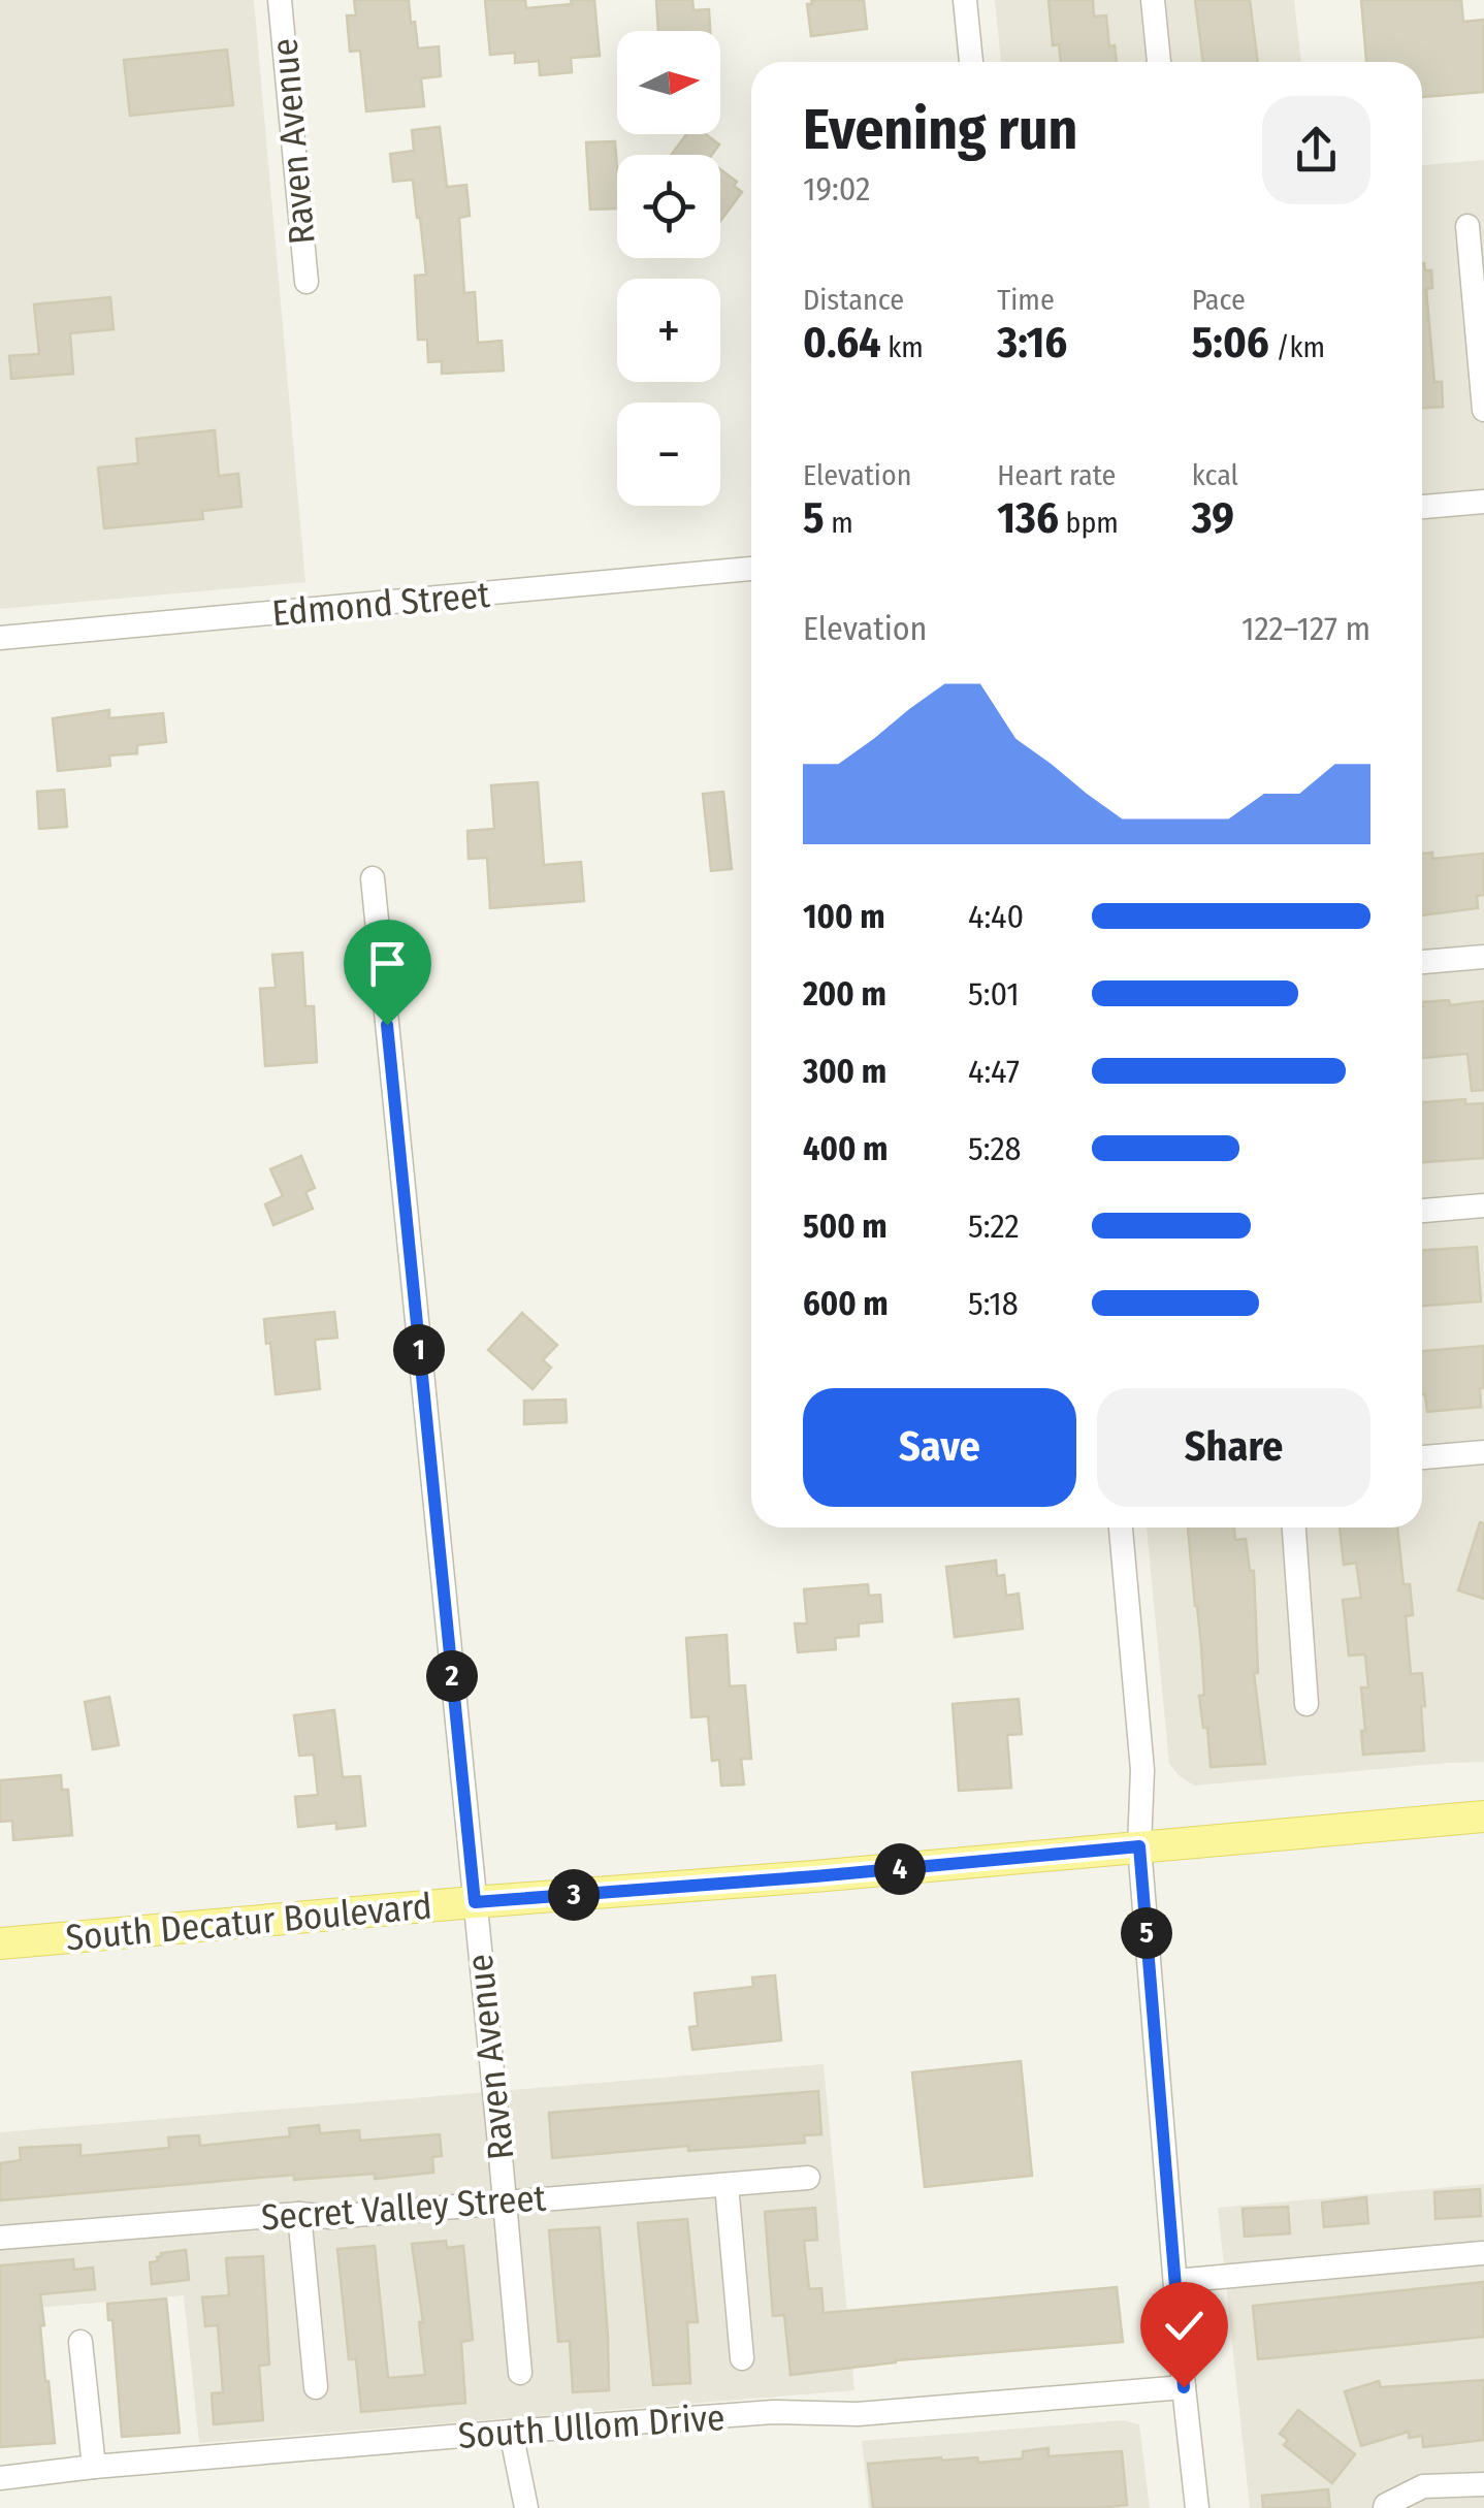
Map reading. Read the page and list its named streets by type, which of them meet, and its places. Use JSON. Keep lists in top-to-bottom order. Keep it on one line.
{"streets":{"main road":["South Decatur Boulevard"],"street":["Raven Avenue","Edmond Street","Secret Valley Street","South Ullom Drive"]},"crossings":[["Raven Avenue","South Decatur Boulevard"],["Raven Avenue","Secret Valley Street"]],"north":"right","page":{"map_buttons":["+","−"],"heading":["Evening run","19:02"],"stats":[["Distance","0.64 km"],["Time","3:16"],["Pace","5:06 /km"],["Elevation","5 m"],["Heart rate","136 bpm"],["kcal","39"]],"chart":["Elevation","122–127 m"],"list":[{"name":"100 m","note":"4:40"},{"name":"200 m","note":"5:01"},{"name":"300 m","note":"4:47"},{"name":"400 m","note":"5:28"},{"name":"500 m","note":"5:22"},{"name":"600 m","note":"5:18"}],"pins":["1","2","4","3","5"],"buttons":["Save","Share"]}}
